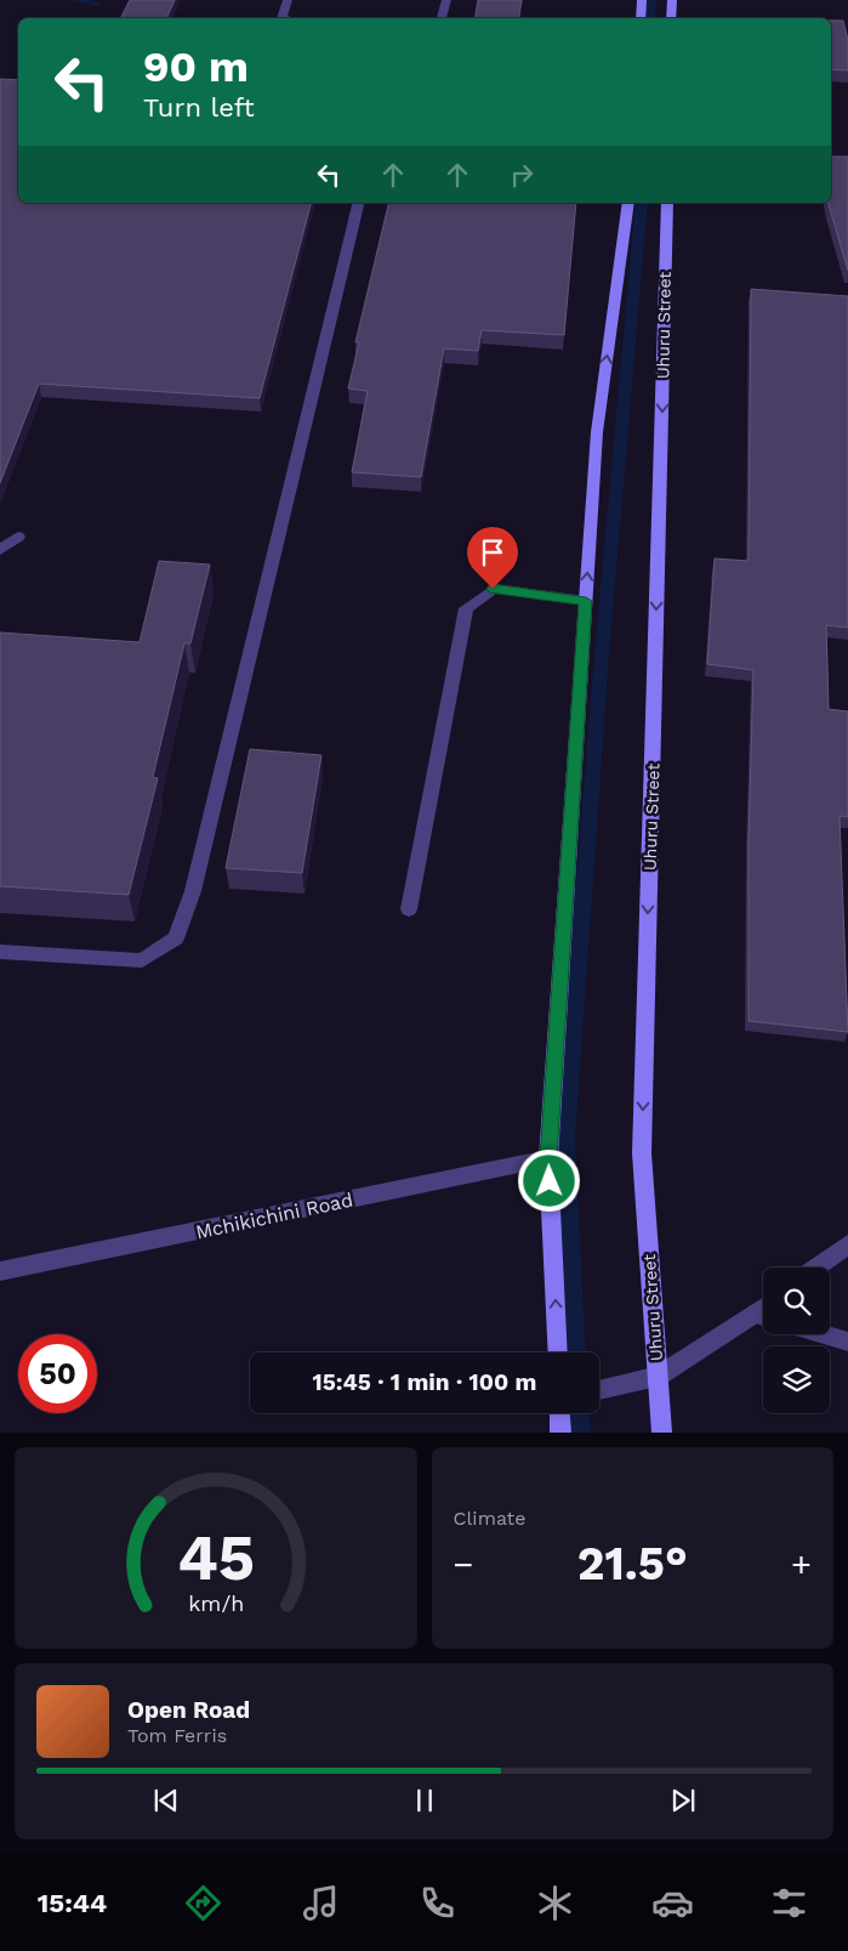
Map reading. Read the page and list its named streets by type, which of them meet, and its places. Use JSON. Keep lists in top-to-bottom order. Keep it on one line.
{"streets":{"main road":["Uhuru Street"],"street":["Mchikichini Road"]},"page":{"turn":["90 m","Turn left"],"limit":"50","trip":"15:45 · 1 min · 100 m","tile":"Climate","heat":["−","21.5°","+"],"song":["Open Road","Tom Ferris"],"tabs":"15:44","gauge":["45","km/h"]}}
